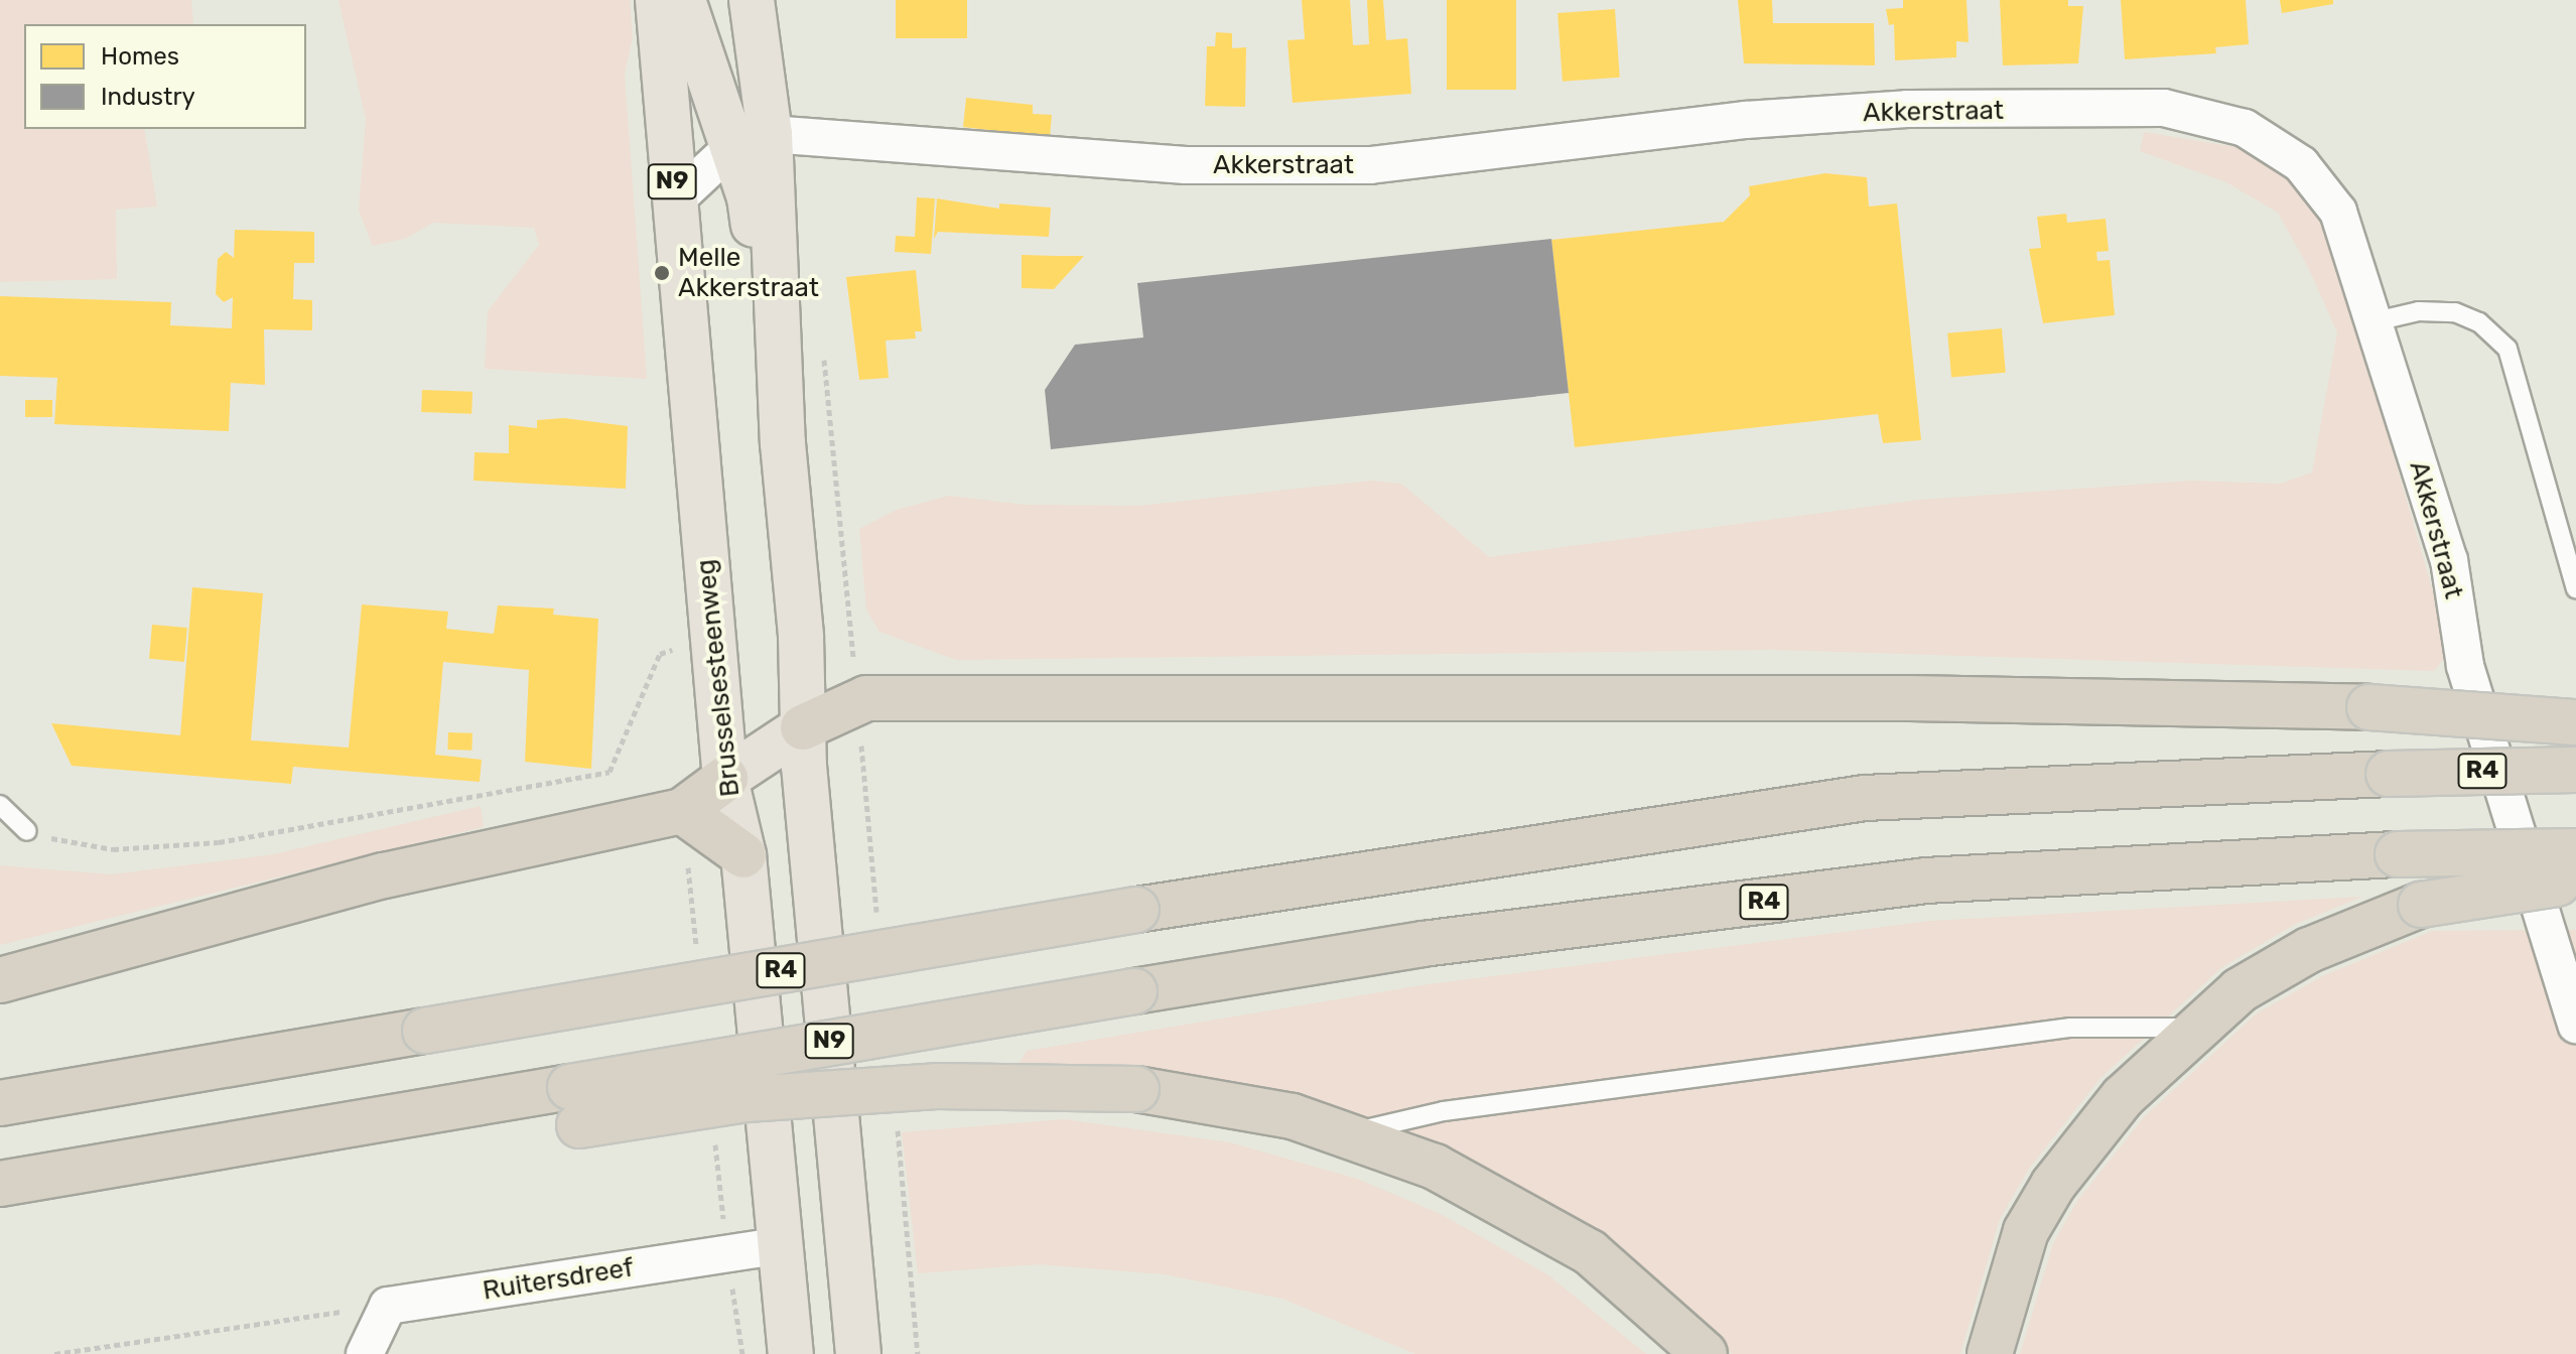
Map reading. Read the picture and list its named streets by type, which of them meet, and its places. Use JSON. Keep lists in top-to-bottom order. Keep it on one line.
{"streets":{"highway":["R4"],"main road":["N9","Brusselsesteenweg"],"street":["Akkerstraat","Ruitersdreef"]},"crossings":[["Akkerstraat","N9"],["Brusselsesteenweg","Ruitersdreef"]],"places":["Melle Akkerstraat"],"legend":["Homes","Industry"]}
